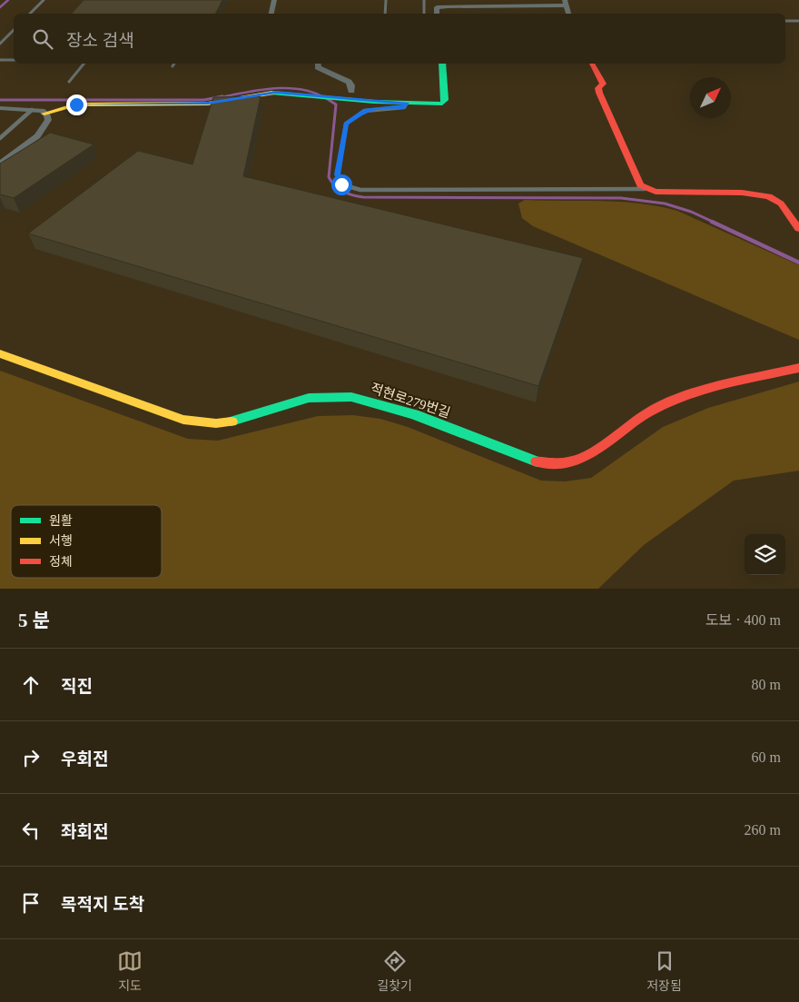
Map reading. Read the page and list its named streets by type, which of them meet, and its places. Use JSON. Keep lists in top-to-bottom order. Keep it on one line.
{"streets":{"street":["적현로279번길"]},"legend":["원활","서행","정체"],"north":"top right","page":{"search":"장소 검색","heading":["5 분","도보 · 400 m"],"list":[["직진","80 m"],["우회전","60 m"],["좌회전","260 m"],"목적지 도착"],"nav":["지도","길찾기","저장됨"]}}
